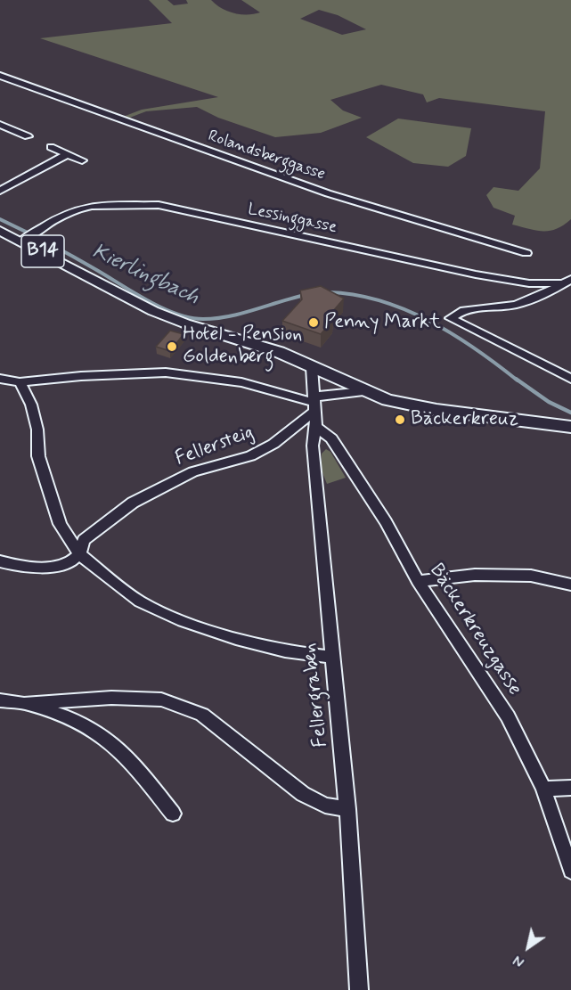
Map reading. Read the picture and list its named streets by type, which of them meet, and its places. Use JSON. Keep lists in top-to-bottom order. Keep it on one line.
{"streets":{"main road":["B14"],"street":["Rolandsberggasse","Lessinggasse","Fellersteig","Bäckerkreuzgasse","Fellergraben"]},"crossings":[["Lessinggasse","B14"],["B14","Fellergraben"],["Fellersteig","Fellergraben"],["Bäckerkreuzgasse","Fellergraben"]],"water":["Kierlingbach"],"places":["Penny Markt","Hotel - Pension Goldenberg","Bäckerkreuz"],"north":"bottom left"}
